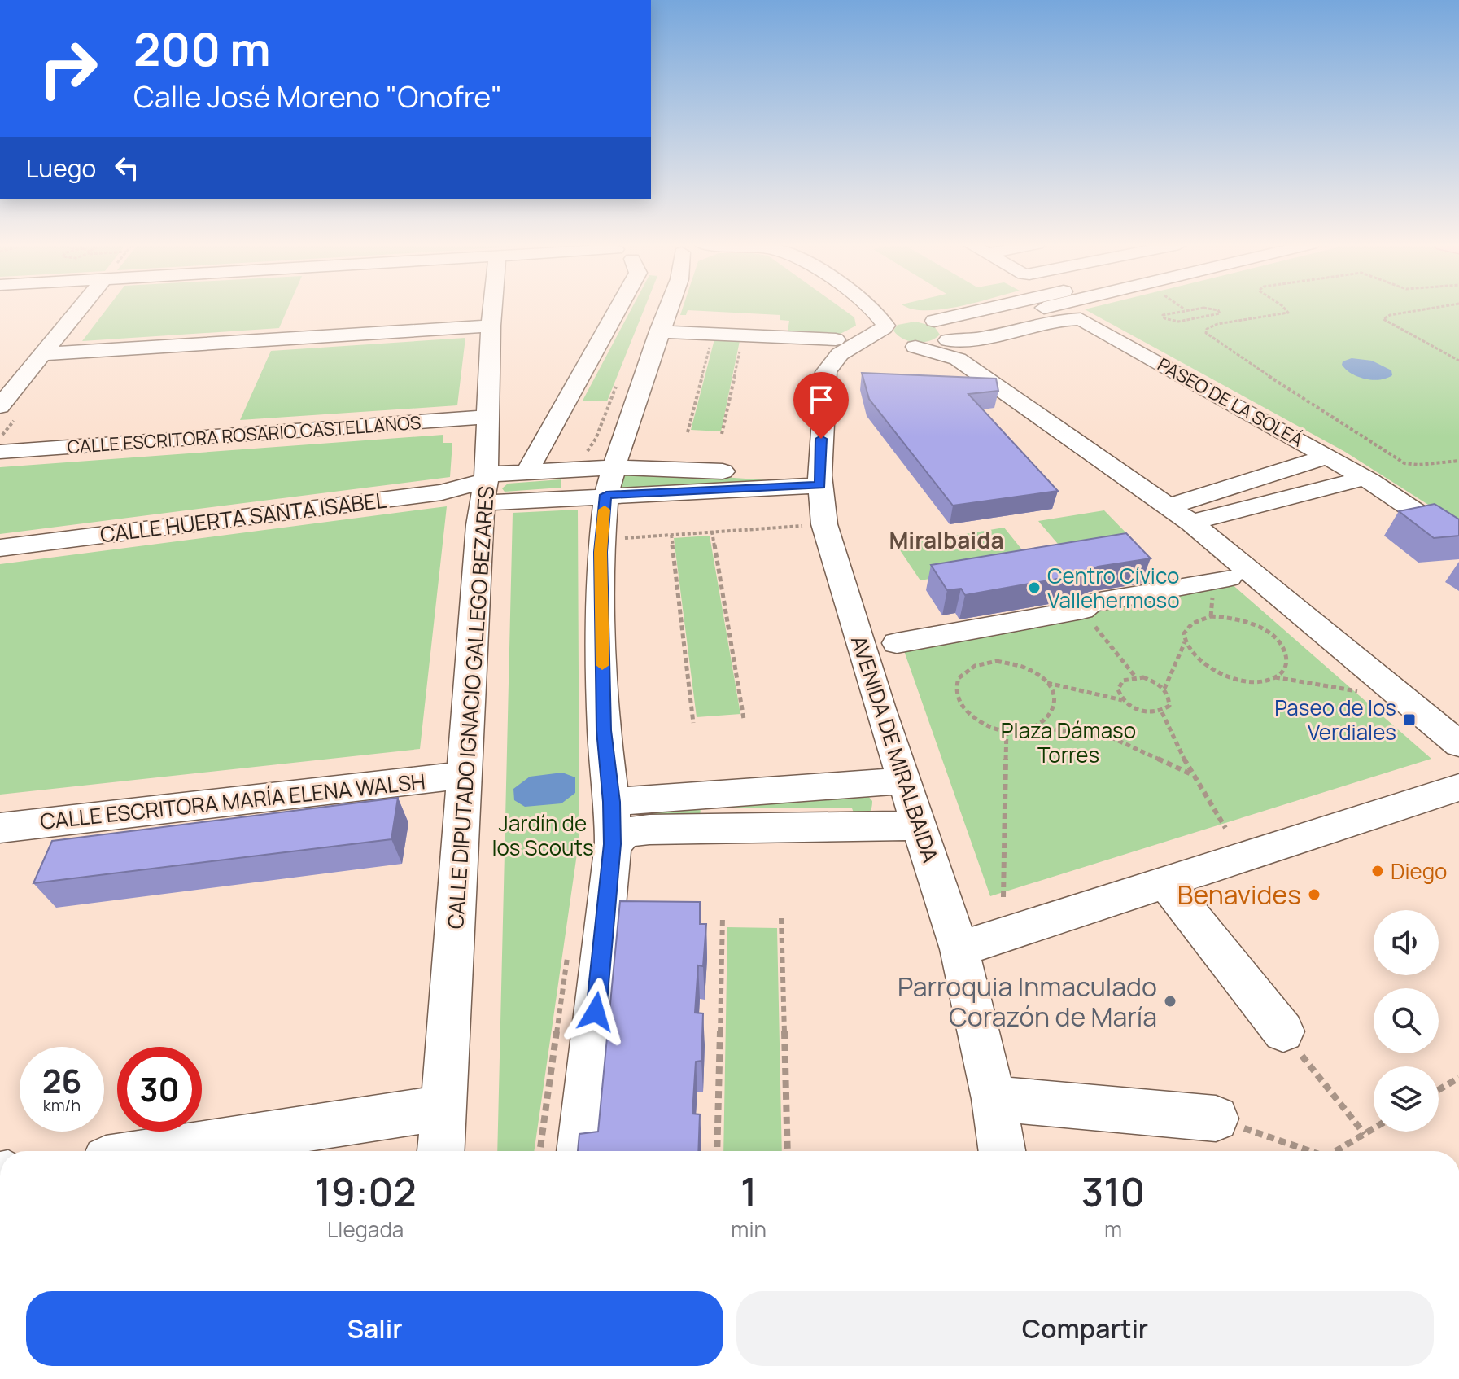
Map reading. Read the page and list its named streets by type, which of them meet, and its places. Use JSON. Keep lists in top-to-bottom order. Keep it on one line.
{"streets":{"street":["PASEO DE LA SOLEÁ","CALLE ESCRITORA ROSARIO CASTELLANOS","CALLE HUERTA SANTA ISABEL","CALLE DIPUTADO IGNACIO GALLEGO BEZARES","AVENIDA DE MIRALBAIDA","CALLE ESCRITORA MARÍA ELENA WALSH"]},"crossings":[["CALLE ESCRITORA ROSARIO CASTELLANOS","CALLE DIPUTADO IGNACIO GALLEGO BEZARES"],["CALLE HUERTA SANTA ISABEL","CALLE DIPUTADO IGNACIO GALLEGO BEZARES"],["CALLE DIPUTADO IGNACIO GALLEGO BEZARES","CALLE ESCRITORA MARÍA ELENA WALSH"]],"districts":["Miralbaida"],"parks":["Plaza Dámaso Torres","Jardín de los Scouts"],"places":{"other":["Centro Cívico Vallehermoso","Diego","Benavides","Parroquia Inmaculado Corazón de María"],"transit":["Paseo de los Verdiales"]},"page":{"turn":["200 m","Calle José Moreno \"Onofre\""],"then":"Luego","speed":"26 km/h","limit":"30","eta":["19:02","Llegada","1","min","310","m"],"buttons":["Salir","Compartir"]}}
